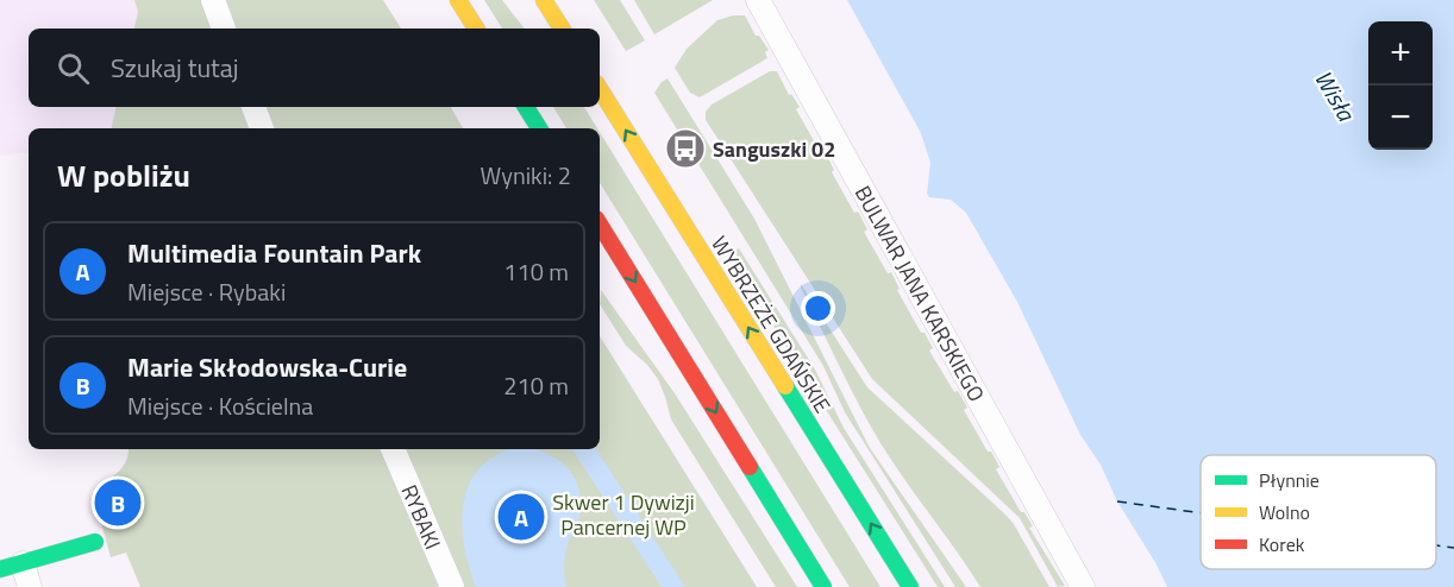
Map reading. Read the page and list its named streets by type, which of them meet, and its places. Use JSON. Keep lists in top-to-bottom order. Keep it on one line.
{"streets":{"main road":["WYBRZEŻE GDAŃSKIE"],"street":["BULWAR JANA KARSKIEGO","RYBAKI"]},"water":["Wisła"],"parks":["Skwer 1 Dywizji Pancernej WP"],"places":{"bus stop":["Sanguszki 02"]},"legend":["Płynnie","Wolno","Korek"],"page":{"map_buttons":["+","−"],"search":"Szukaj tutaj","heading":["W pobliżu","Wyniki: 2"],"list":[{"mark":"A","name":"Multimedia Fountain Park","note":"Miejsce · Rybaki","value":"110 m"},{"mark":"B","name":"Marie Skłodowska-Curie","note":"Miejsce · Kościelna","value":"210 m"}],"pins":["B","A"]}}
